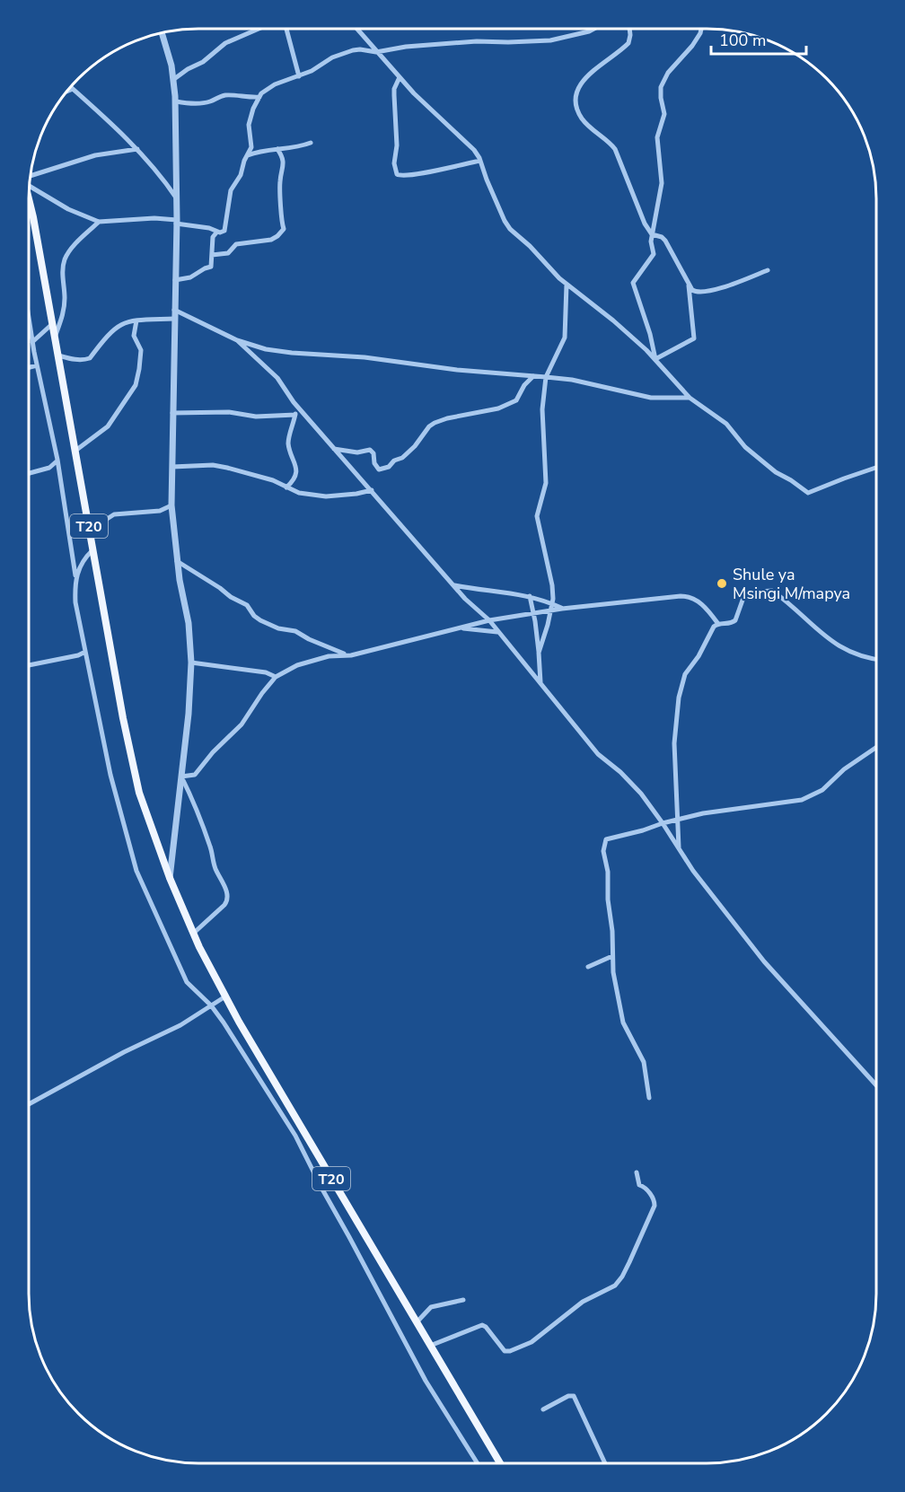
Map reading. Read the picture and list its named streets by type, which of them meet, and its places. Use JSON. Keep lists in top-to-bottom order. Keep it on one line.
{"streets":{"main road":["T20"]},"places":["Shule ya Msingi M/mapya"],"scale_bar":"100 m"}
